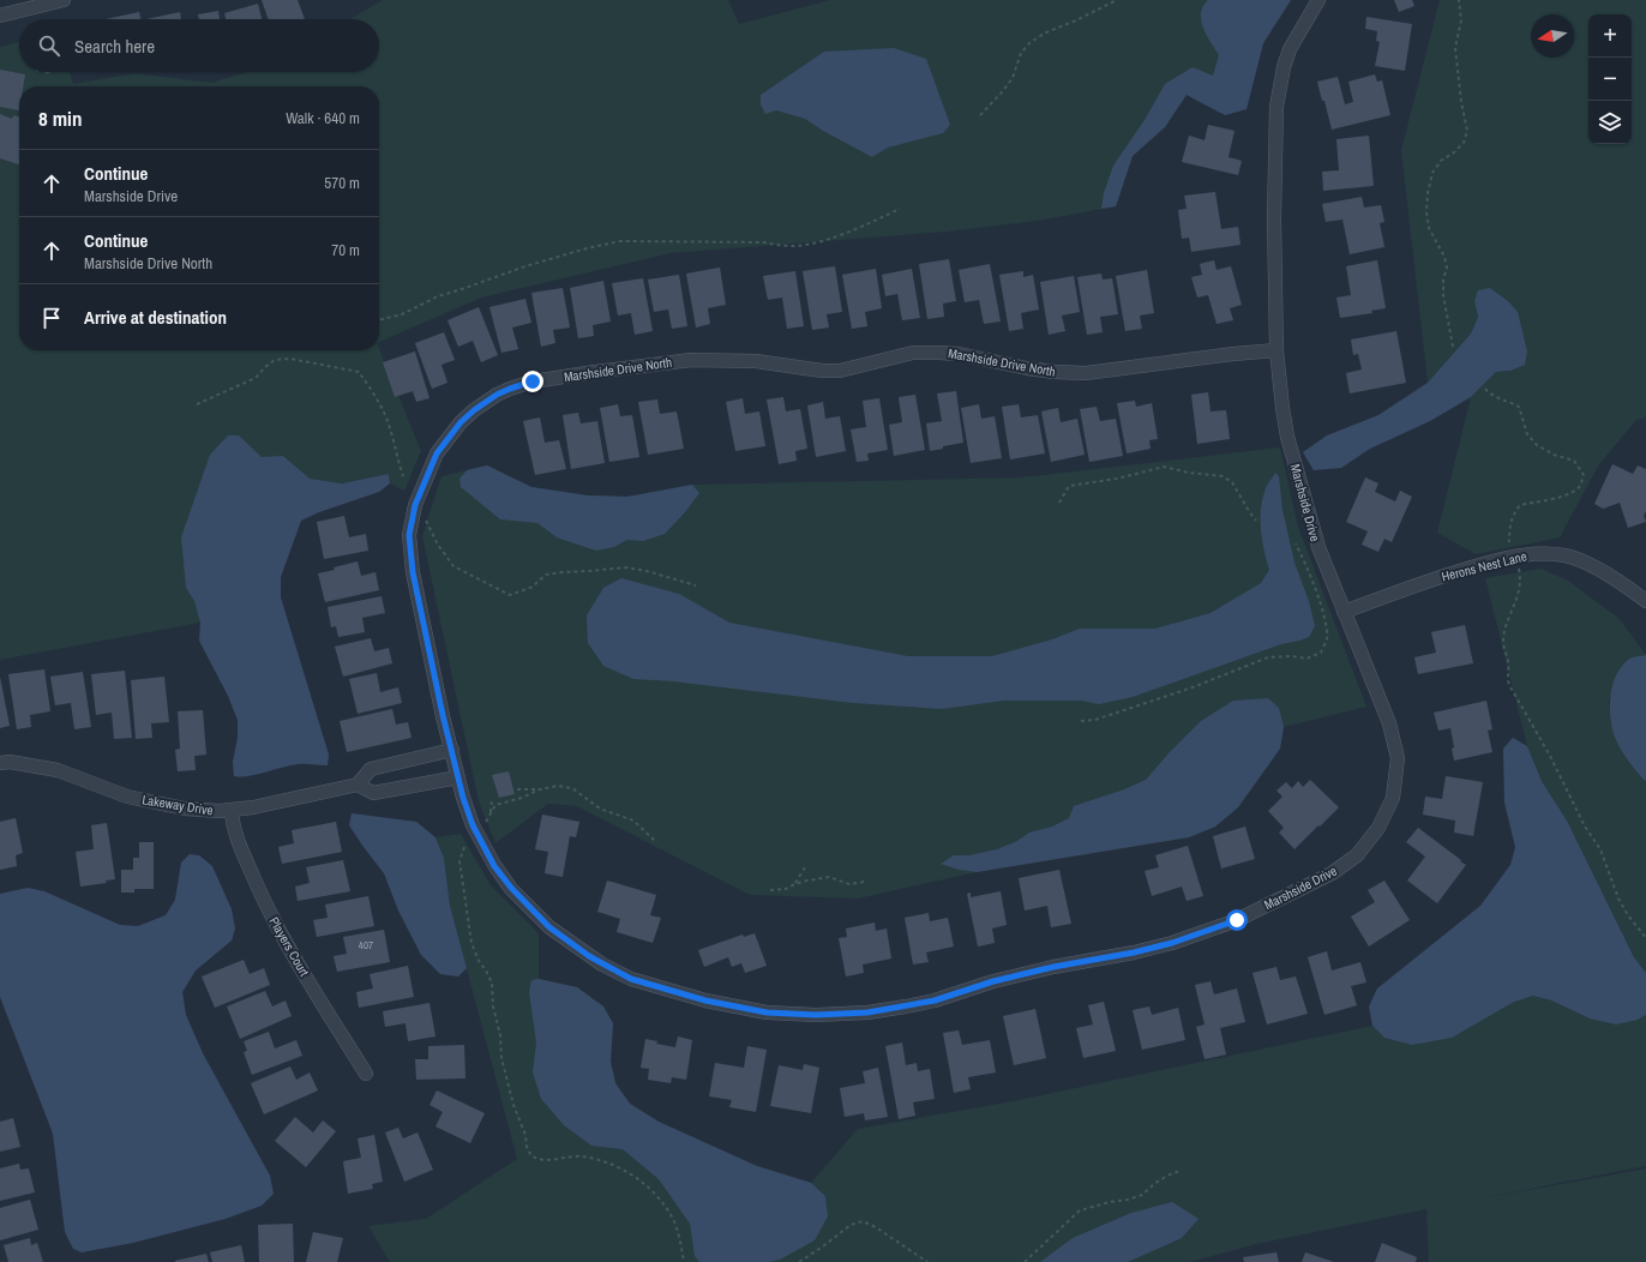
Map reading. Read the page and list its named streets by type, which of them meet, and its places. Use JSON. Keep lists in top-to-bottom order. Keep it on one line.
{"streets":{"street":["Marshside Drive North","Marshside Drive","Herons Nest Lane","Lakeway Drive","Players Court"]},"crossings":[["Marshside Drive North","Marshside Drive"],["Marshside Drive","Herons Nest Lane"],["Lakeway Drive","Players Court"]],"house_numbers":["407"],"north":"left","page":{"map_buttons":["+","−"],"search":"Search here","heading":["8 min","Walk · 640 m"],"list":[["Continue","Marshside Drive","570 m"],["Continue","Marshside Drive North","70 m"],"Arrive at destination"]}}
